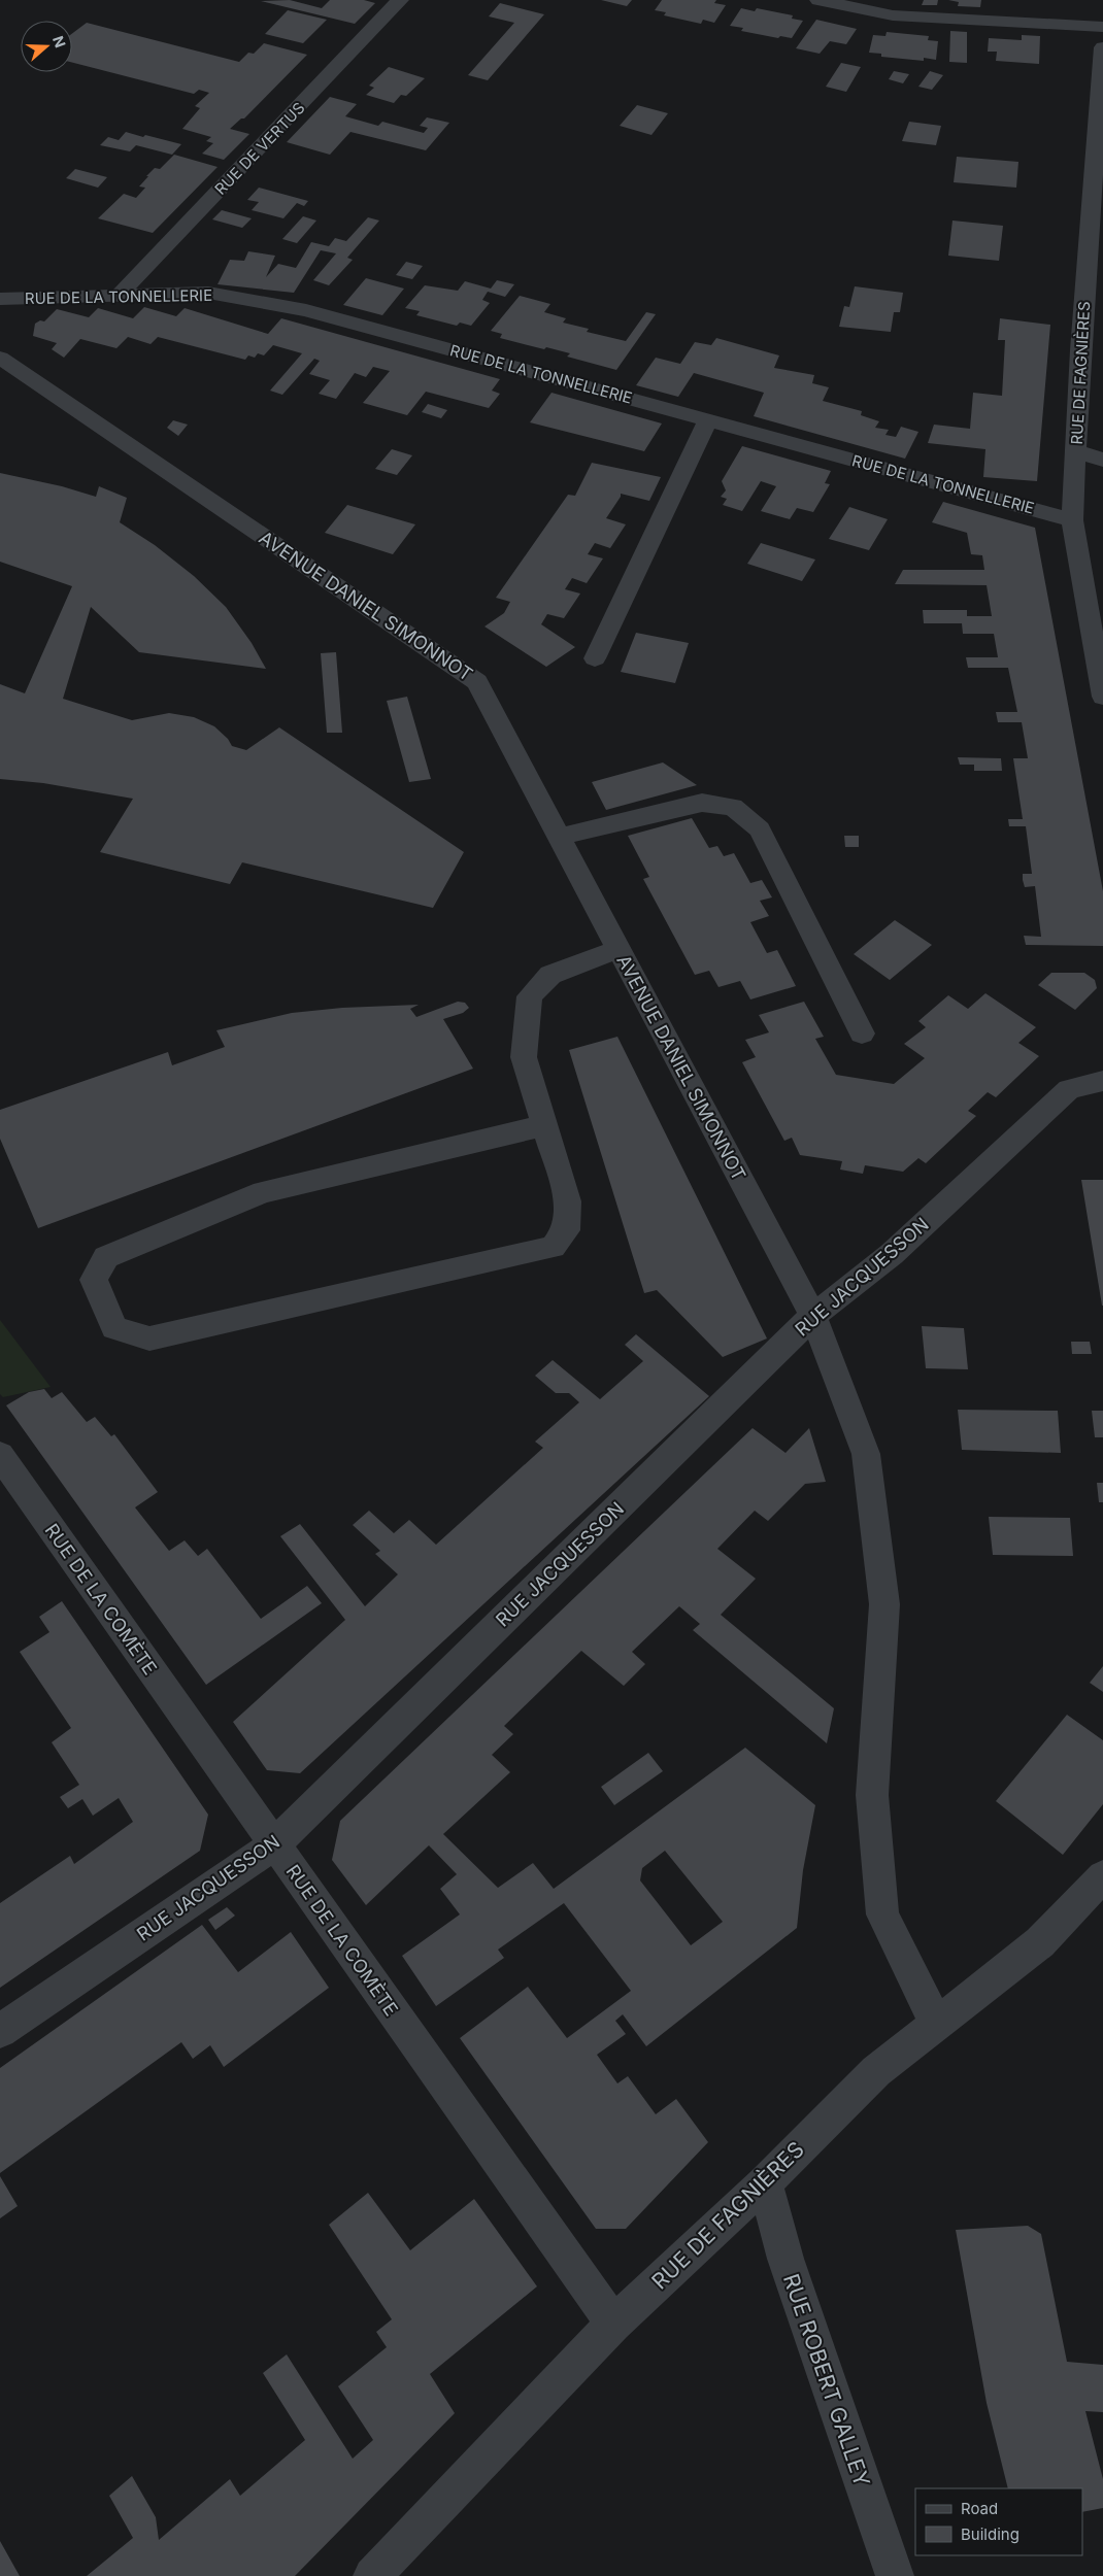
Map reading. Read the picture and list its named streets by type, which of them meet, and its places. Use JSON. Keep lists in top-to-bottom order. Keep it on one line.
{"streets":{"street":["RUE DE VERTUS","RUE DE LA TONNELLERIE","RUE DE FAGNIÈRES","AVENUE DANIEL SIMONNOT","RUE JACQUESSON","RUE DE LA COMÈTE","RUE ROBERT GALLEY"]},"crossings":[["RUE DE VERTUS","RUE DE LA TONNELLERIE"],["RUE DE LA TONNELLERIE","RUE DE FAGNIÈRES"],["RUE DE FAGNIÈRES","AVENUE DANIEL SIMONNOT"],["RUE DE FAGNIÈRES","RUE DE LA COMÈTE"],["RUE DE FAGNIÈRES","RUE ROBERT GALLEY"],["AVENUE DANIEL SIMONNOT","RUE JACQUESSON"],["RUE JACQUESSON","RUE DE LA COMÈTE"]],"legend":["Road","Building"],"north":"right"}
